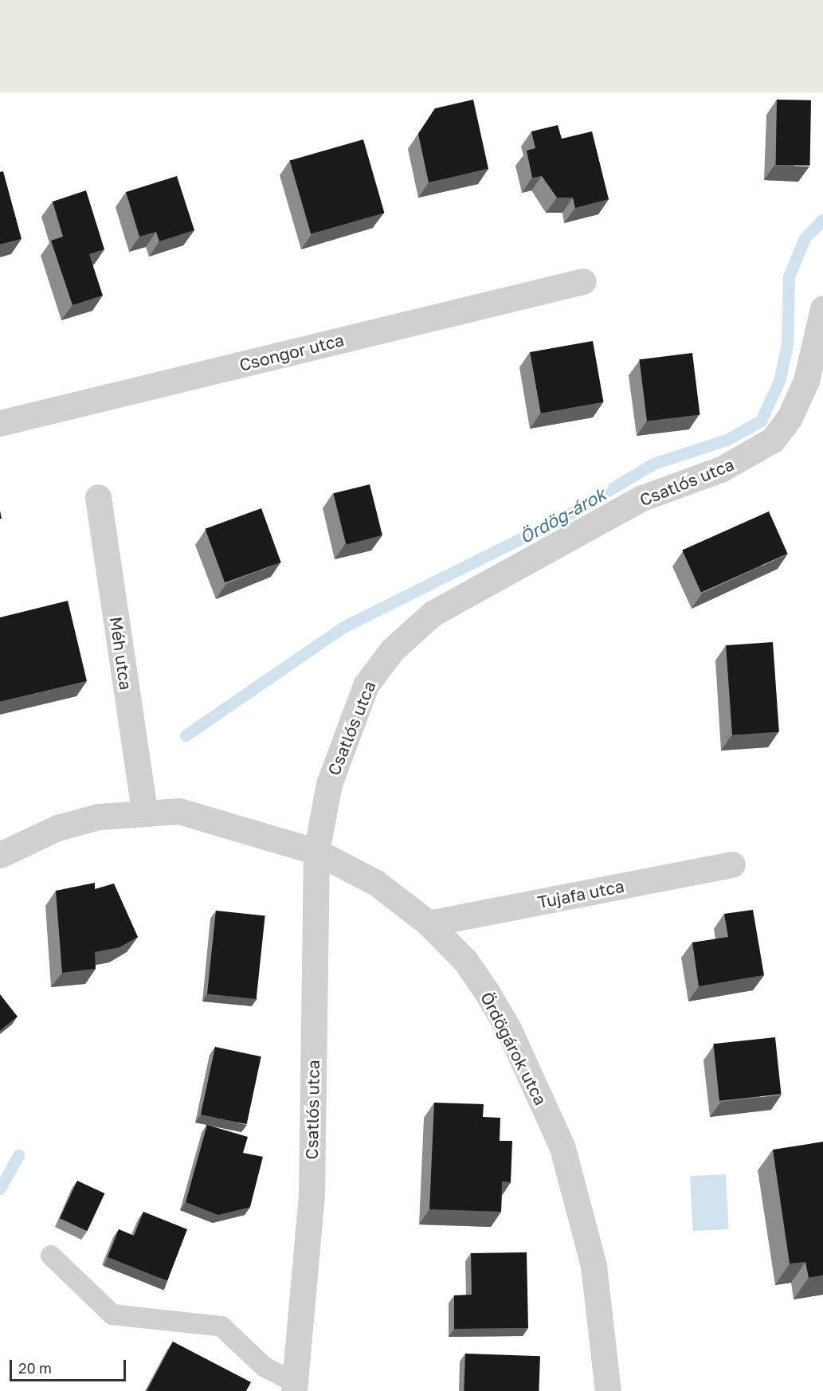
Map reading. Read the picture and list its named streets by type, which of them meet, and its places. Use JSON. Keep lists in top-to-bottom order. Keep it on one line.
{"streets":{"street":["Csongor utca","Csatlós utca","Méh utca","Tujafa utca","Ördögárok utca"]},"crossings":[["Csatlós utca","Ördögárok utca"],["Méh utca","Ördögárok utca"],["Tujafa utca","Ördögárok utca"]],"water":["Ördög-árok"],"scale_bar":"20 m"}
